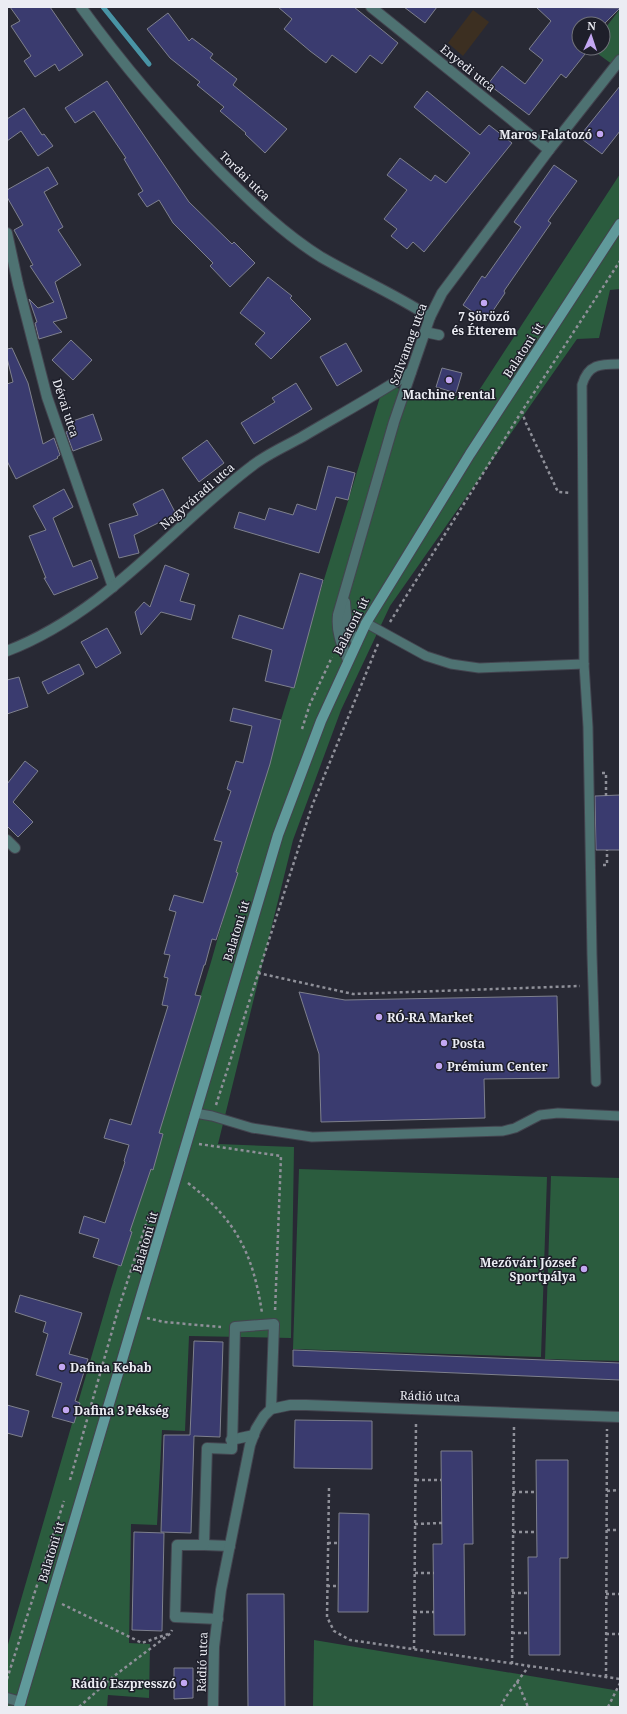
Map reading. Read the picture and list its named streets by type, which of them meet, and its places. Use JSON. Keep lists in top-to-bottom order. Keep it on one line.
{"streets":{"main road":["Balatoni út"],"street":["Enyedi utca","Tordai utca","Szilvamag utca","Dévai utca","Nagyváradi utca","Rádió utca"]},"crossings":[["Enyedi utca","Szilvamag utca"],["Tordai utca","Szilvamag utca"],["Szilvamag utca","Balatoni út"],["Szilvamag utca","Nagyváradi utca"],["Dévai utca","Nagyváradi utca"]],"places":["Maros Falatozó","7 Söröző és Étterem","Machine rental","RÓ-RA Market","Posta","Prémium Center","Mezővári József Sportpálya","Dafina Kebab","Dafina 3 Pékség","Rádió Eszpresszó"],"north":"top"}
